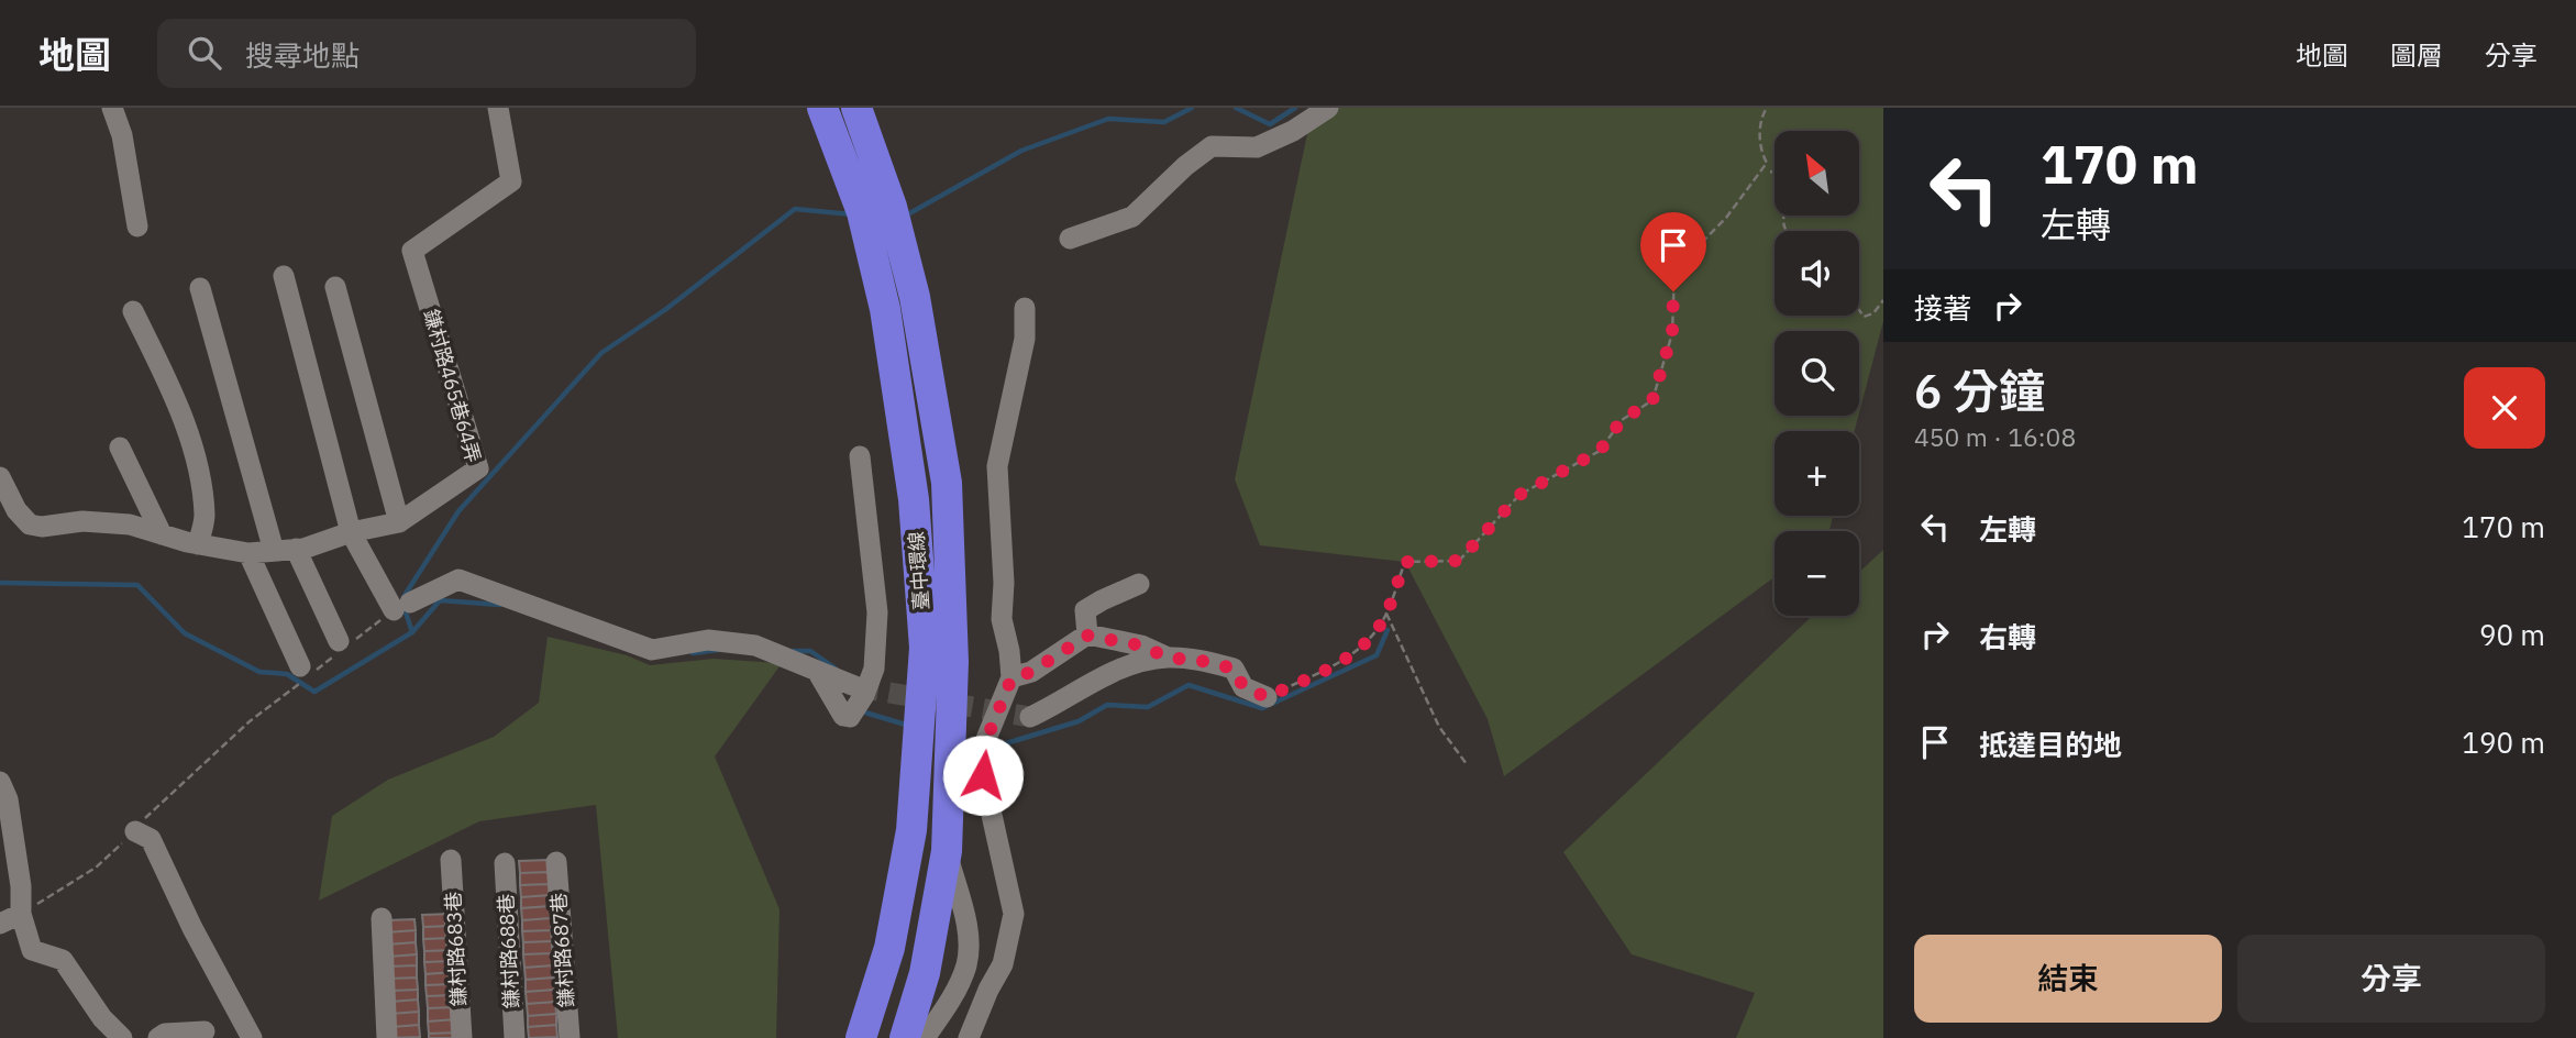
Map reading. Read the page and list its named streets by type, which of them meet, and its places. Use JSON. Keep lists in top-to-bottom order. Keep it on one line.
{"streets":{"highway":["臺中環線"],"lane":["鎌村路465巷64弄","鎌村路683巷","鎌村路687巷","鎌村路688巷"]},"north":"top left","page":{"header":"地圖","search":"搜尋地點","nav":["地圖","圖層","分享"],"turn":["170 m","左轉"],"map_buttons":["+","−"],"then":"接著","heading":["6 分鐘","450 m · 16:08"],"list":[{"name":"左轉","value":"170 m"},{"name":"右轉","value":"90 m"},{"name":"抵達目的地","value":"190 m"}],"buttons":["結束","分享"]}}
